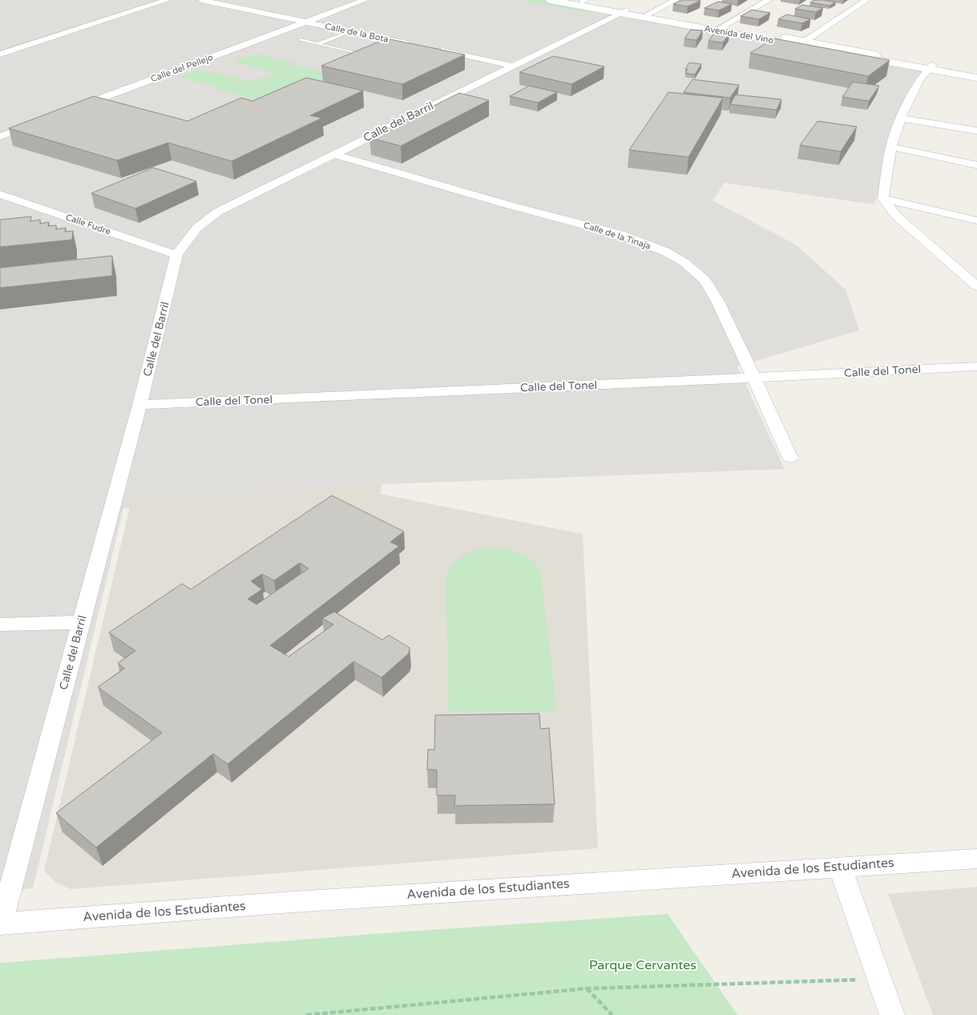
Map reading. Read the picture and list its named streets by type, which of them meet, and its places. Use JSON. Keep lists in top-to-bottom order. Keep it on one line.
{"streets":{"street":["Calle de la Bota","Avenida del Vino","Calle del Pellejo","Calle del Barril","Calle Fudre","Calle de la Tinaja","Calle del Tonel","Avenida de los Estudiantes"]},"crossings":[["Calle de la Bota","Calle del Pellejo"],["Avenida del Vino","Calle del Barril"],["Calle del Barril","Calle Fudre"],["Calle del Barril","Calle de la Tinaja"],["Calle del Barril","Calle del Tonel"],["Calle del Barril","Avenida de los Estudiantes"],["Calle de la Tinaja","Calle del Tonel"]],"parks":["Parque Cervantes"]}
